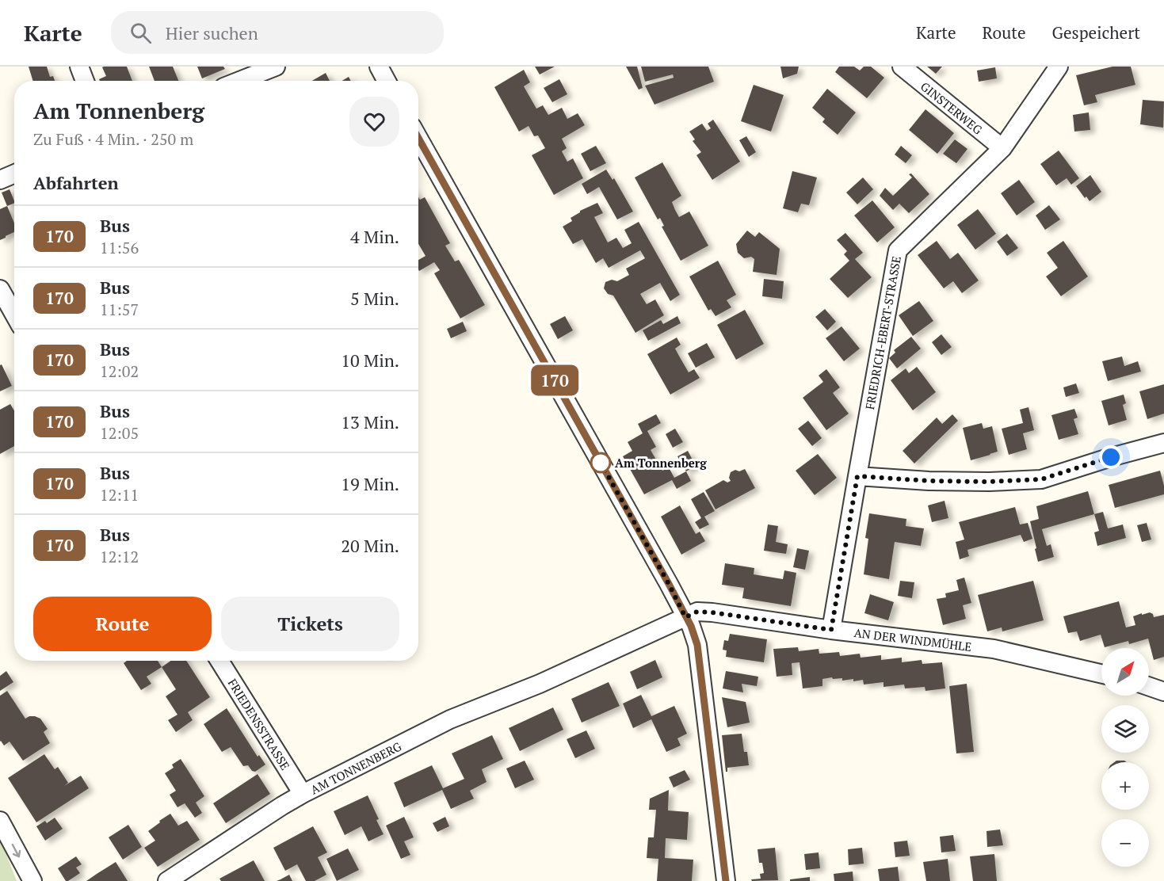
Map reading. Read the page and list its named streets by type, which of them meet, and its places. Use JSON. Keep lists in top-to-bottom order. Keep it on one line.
{"streets":{"street":["GINSTERWEG","FRIEDRICH-EBERT-STRASSE","AN DER WINDMÜHLE","FRIEDENSSTRASSE","AM TONNENBERG"]},"crossings":[["GINSTERWEG","FRIEDRICH-EBERT-STRASSE"],["FRIEDRICH-EBERT-STRASSE","AN DER WINDMÜHLE"],["AN DER WINDMÜHLE","AM TONNENBERG"],["FRIEDENSSTRASSE","AM TONNENBERG"]],"places":["Am Tonnenberg"],"lines":["bus line 170"],"north":"top right","page":{"header":"Karte","search":"Hier suchen","nav":["Karte","Route","Gespeichert"],"on_map":"170","heading":[["Am Tonnenberg","Zu Fuß · 4 Min. · 250 m"],"Abfahrten"],"list":[{"mark":"170","name":"Bus","note":"11:56","value":"4 Min."},{"mark":"170","name":"Bus","note":"11:57","value":"5 Min."},{"mark":"170","name":"Bus","note":"12:02","value":"10 Min."},{"mark":"170","name":"Bus","note":"12:05","value":"13 Min."},{"mark":"170","name":"Bus","note":"12:11","value":"19 Min."},{"mark":"170","name":"Bus","note":"12:12","value":"20 Min."}],"buttons":["Route","Tickets"],"map_buttons":["+","−"]}}
